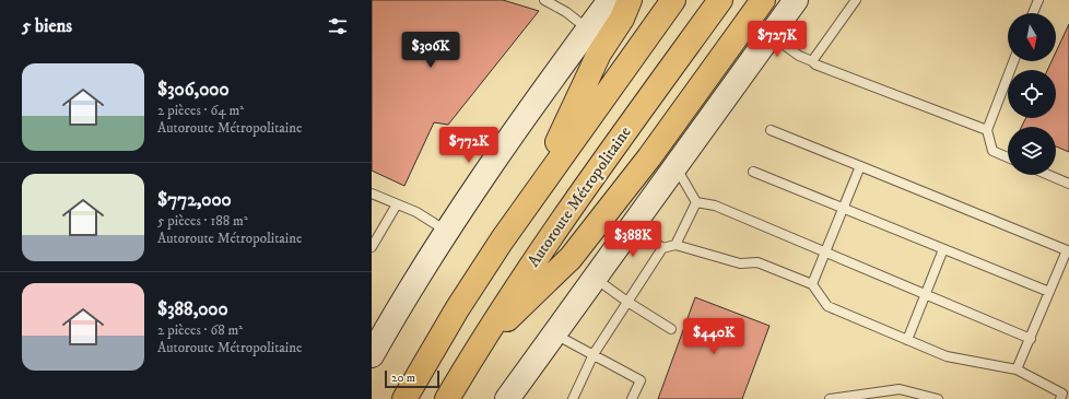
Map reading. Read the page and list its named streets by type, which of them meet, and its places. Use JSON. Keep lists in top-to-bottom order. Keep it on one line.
{"streets":{"highway":["Autoroute Métropolitaine"]},"scale_bar":"20 m","north":"bottom","page":{"heading":"5 biens","price":["$727K","$306K","$772K","$388K","$440K"],"list":[{"name":"$306,000","note":"2 pièces · 64 m² · Autoroute Métropolitaine"},{"name":"$772,000","note":"5 pièces · 188 m² · Autoroute Métropolitaine"},{"name":"$388,000","note":"2 pièces · 68 m² · Autoroute Métropolitaine"}],"scale":"20 m"}}
